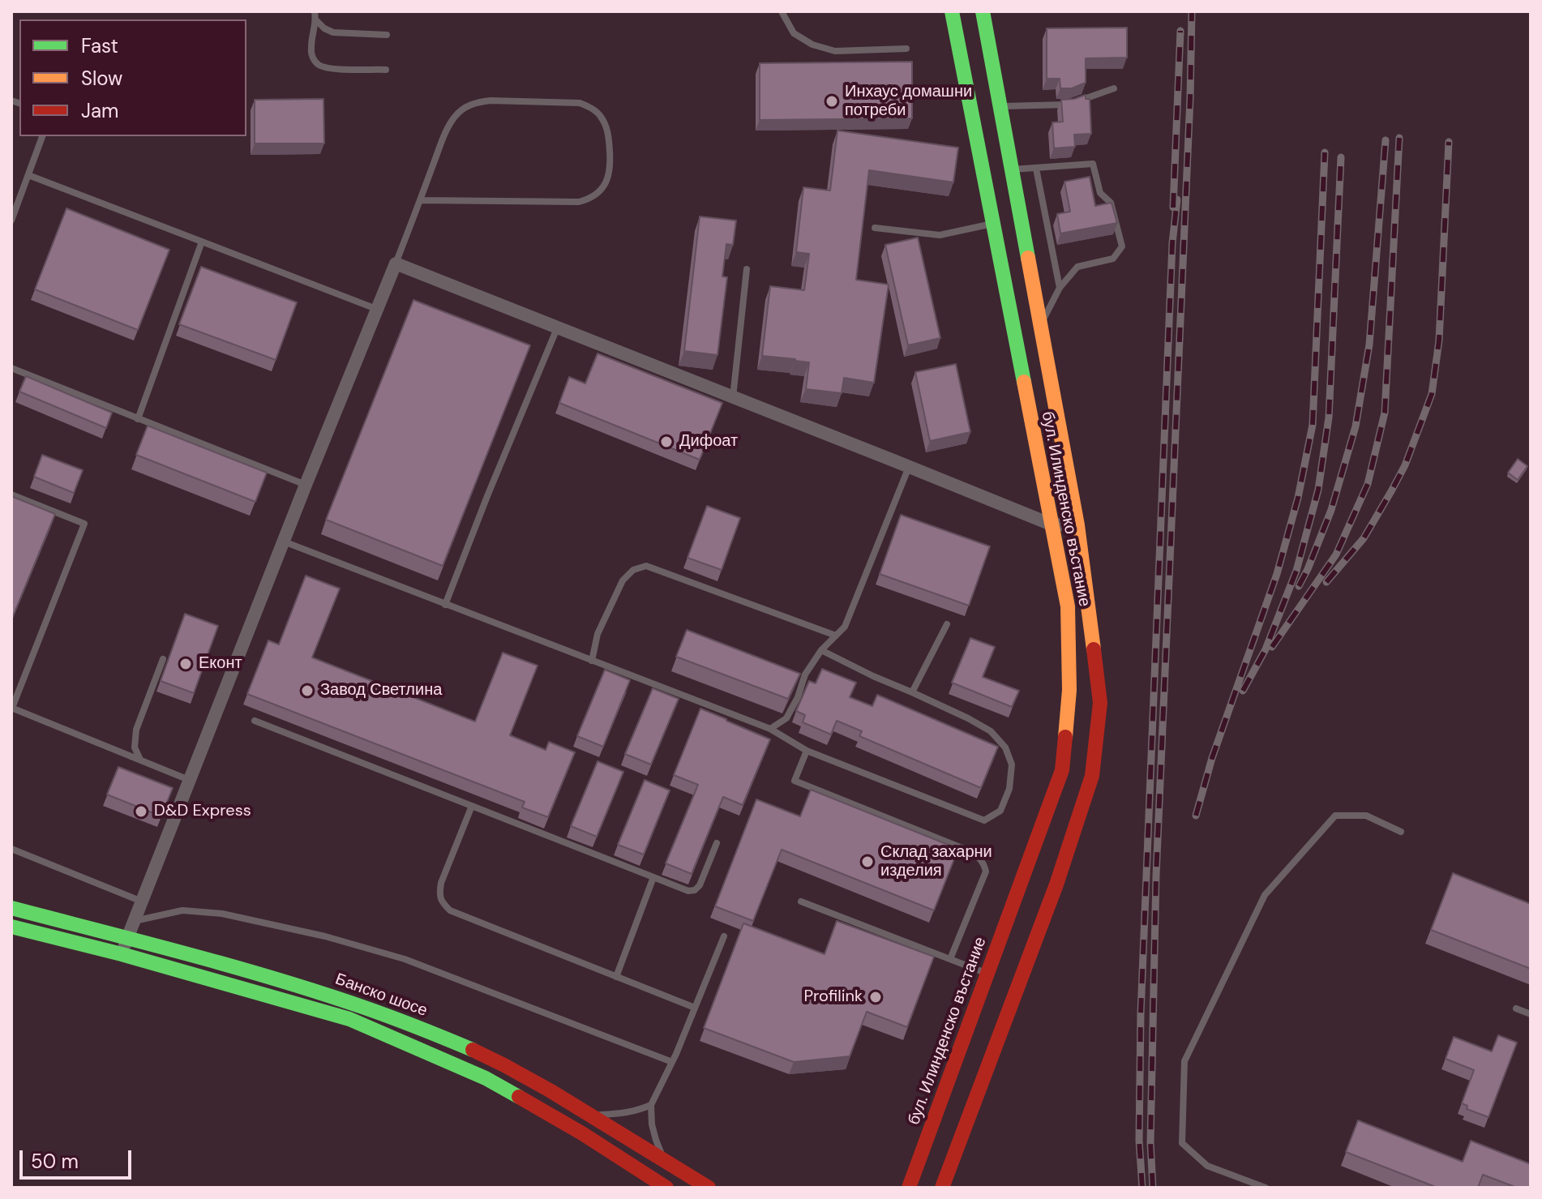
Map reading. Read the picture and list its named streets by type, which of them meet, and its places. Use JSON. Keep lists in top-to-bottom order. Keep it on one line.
{"streets":{"main road":["бул. Илинденско въстание","Банско шосе"]},"places":["Инхаус домашни потреби","Дифоат","Еконт","Завод Светлина","D&D Express","Склад захарни изделия","Profilink"],"legend":["Fast","Slow","Jam"],"scale_bar":"50 m"}
